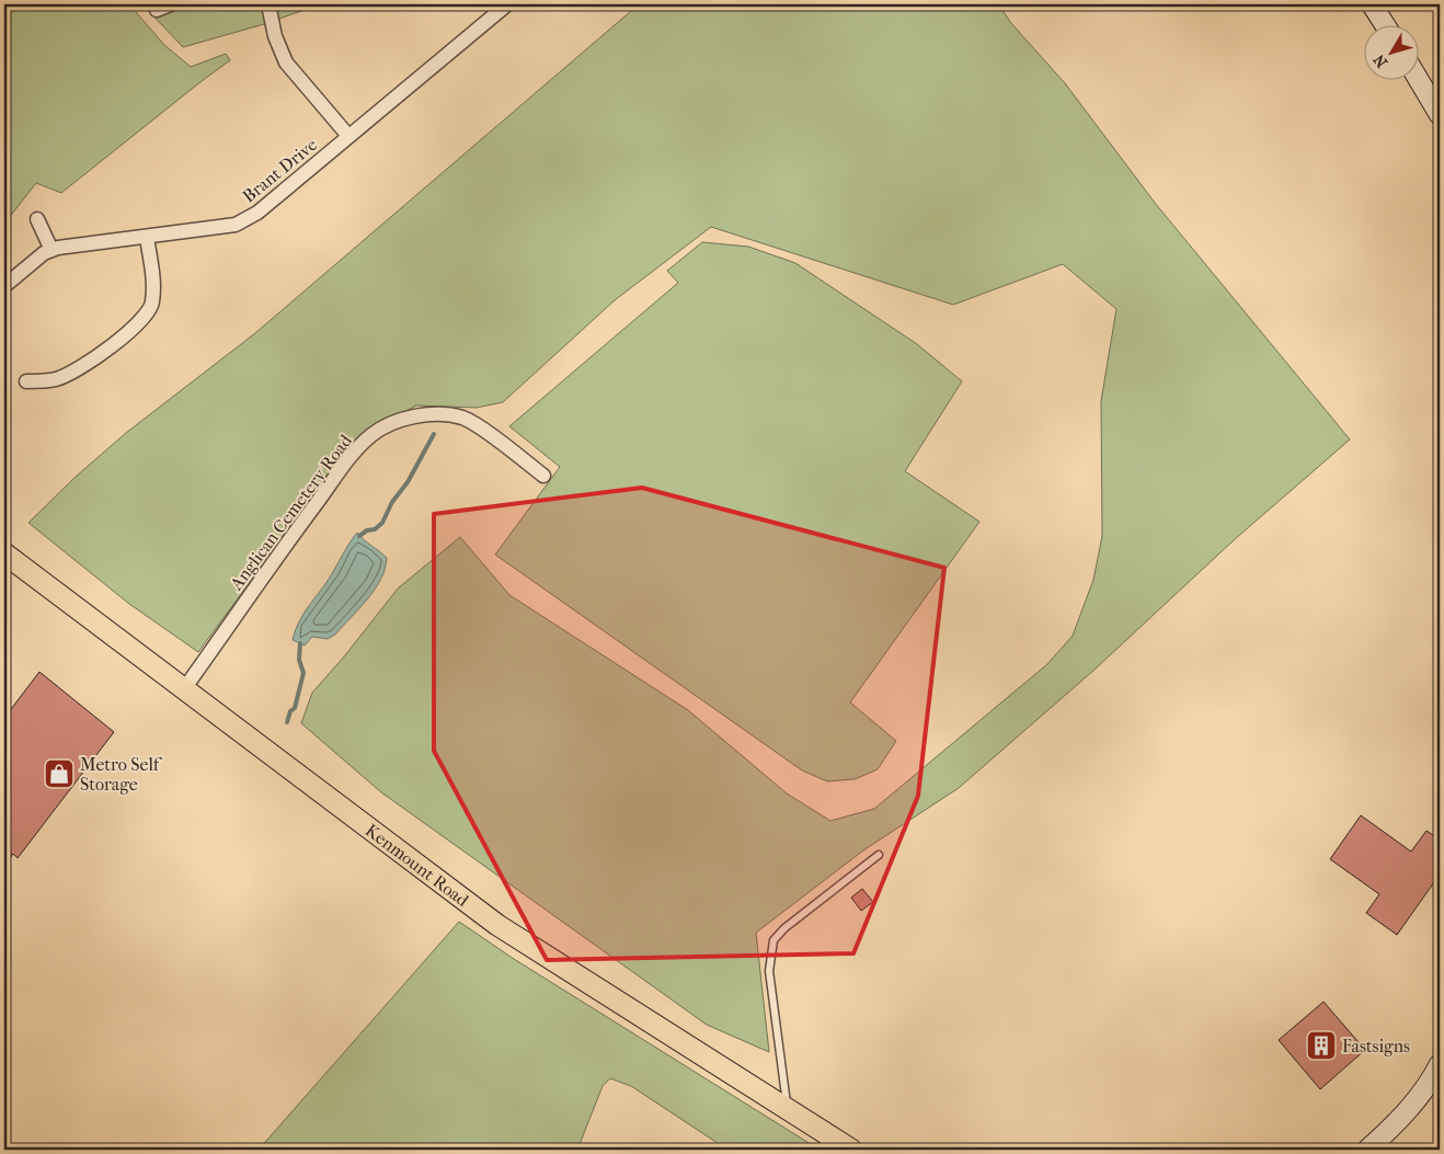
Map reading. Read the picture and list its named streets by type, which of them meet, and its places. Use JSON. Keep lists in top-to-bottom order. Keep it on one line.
{"streets":{"main road":["Kenmount Road"],"street":["Brant Drive","Anglican Cemetery Road"]},"crossings":[["Anglican Cemetery Road","Kenmount Road"]],"places":{"shop":["Metro Self Storage"],"building":["Fastsigns"]},"north":"bottom left"}
